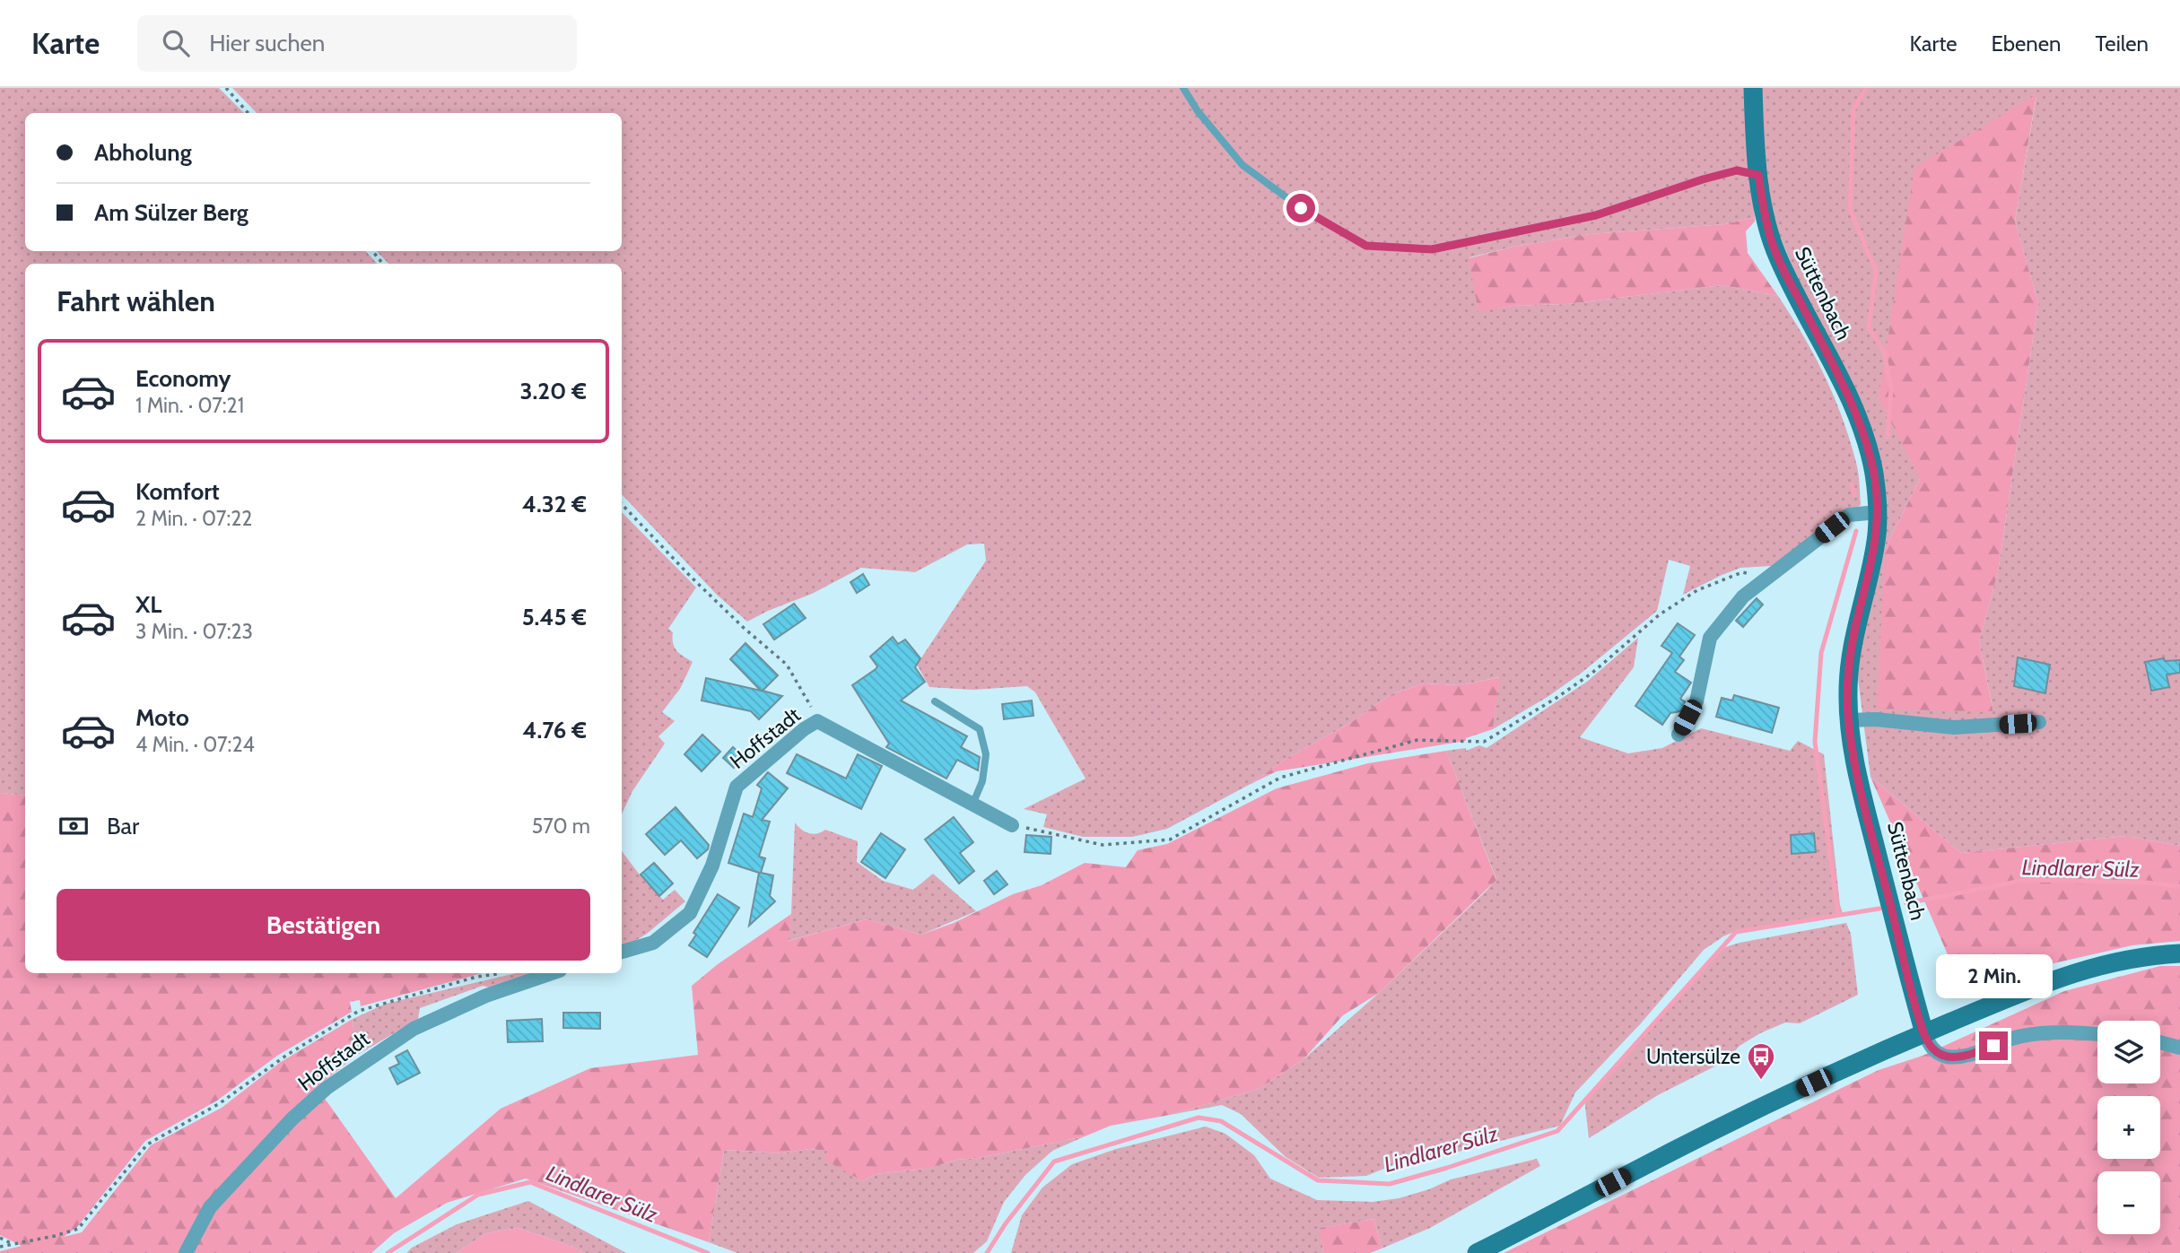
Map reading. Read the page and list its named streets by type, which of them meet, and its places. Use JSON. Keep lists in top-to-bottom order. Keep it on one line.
{"streets":{"street":["Süttenbach","Hoffstadt"]},"water":["Lindlarer Sülz"],"places":{"bus stop":["Untersülze"]},"page":{"header":"Karte","search":"Hier suchen","nav":["Karte","Ebenen","Teilen"],"banner":["Abholung","Am Sülzer Berg"],"heading":"Fahrt wählen","list":[{"name":"Economy","note":"1 Min. · 07:21","value":"3.20 €"},{"name":"Komfort","note":"2 Min. · 07:22","value":"4.32 €"},{"name":"XL","note":"3 Min. · 07:23","value":"5.45 €"},{"name":"Moto","note":"4 Min. · 07:24","value":"4.76 €"}],"pay":["Bar","570 m"],"buttons":"Bestätigen","bubble":"2 Min.","map_buttons":["+","−"]}}
